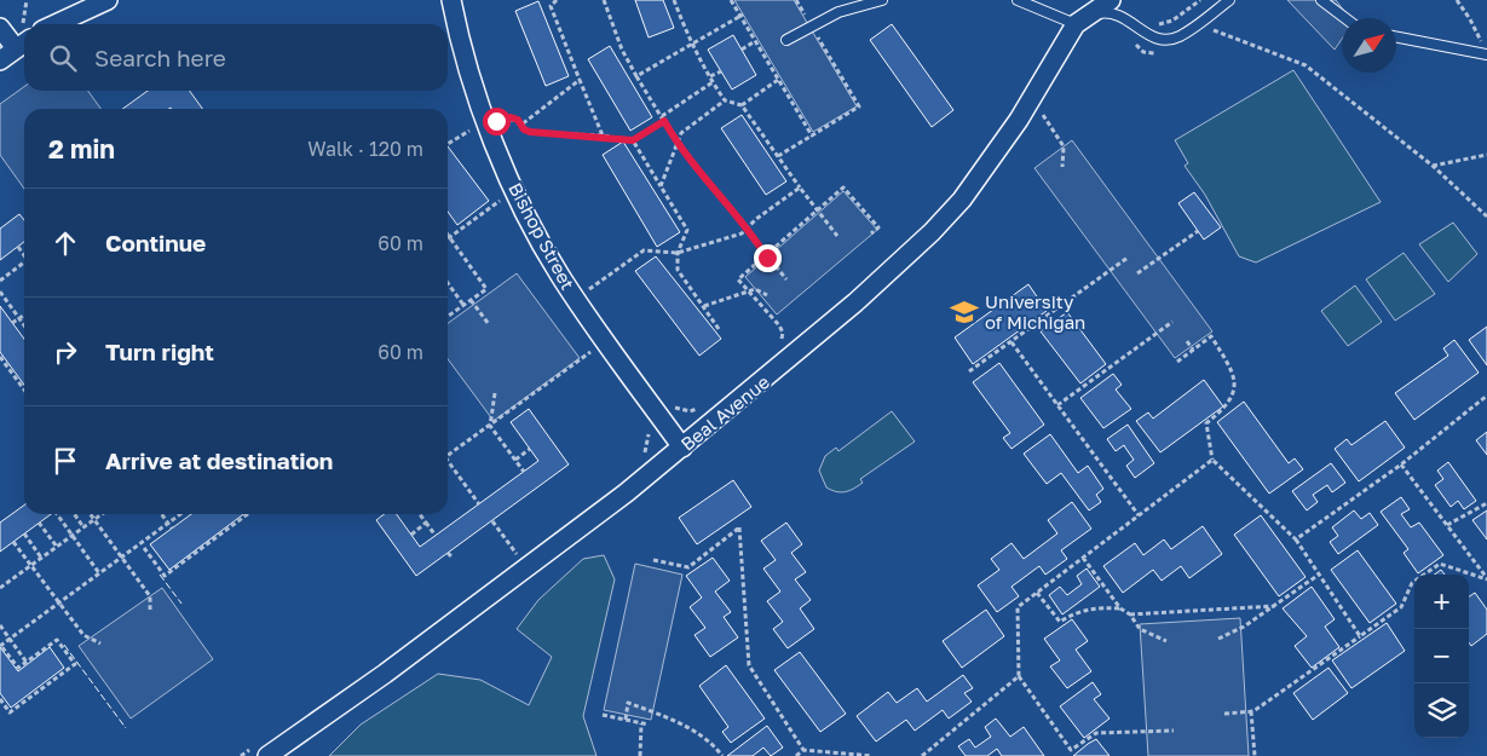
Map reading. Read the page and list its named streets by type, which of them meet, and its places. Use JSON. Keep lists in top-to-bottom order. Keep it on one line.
{"streets":{"street":["Bishop Street","Beal Avenue"]},"crossings":[["Bishop Street","Beal Avenue"]],"places":{"school or university":["University of Michigan"]},"north":"top right","page":{"search":"Search here","heading":["2 min","Walk · 120 m"],"list":[["Continue","60 m"],["Turn right","60 m"],"Arrive at destination"],"map_buttons":["+","−"]}}
